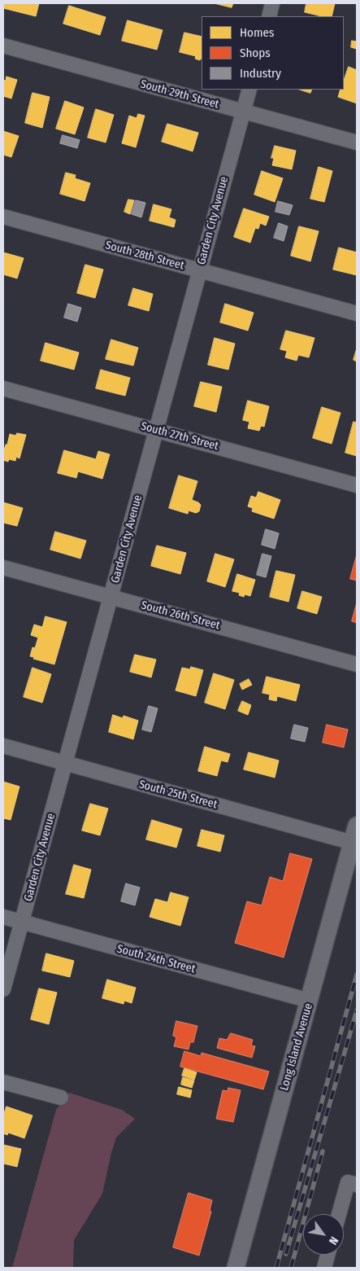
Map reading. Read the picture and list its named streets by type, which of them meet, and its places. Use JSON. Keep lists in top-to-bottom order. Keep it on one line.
{"streets":{"street":["South 29th Street","Garden City Avenue","South 28th Street","South 27th Street","South 26th Street","South 25th Street","South 24th Street","Long Island Avenue"]},"crossings":[["South 29th Street","Garden City Avenue"],["Garden City Avenue","South 28th Street"],["Garden City Avenue","South 27th Street"],["Garden City Avenue","South 26th Street"],["Garden City Avenue","South 25th Street"],["Garden City Avenue","South 24th Street"],["South 25th Street","Long Island Avenue"],["South 24th Street","Long Island Avenue"]],"legend":["Homes","Shops","Industry"],"north":"bottom right"}
